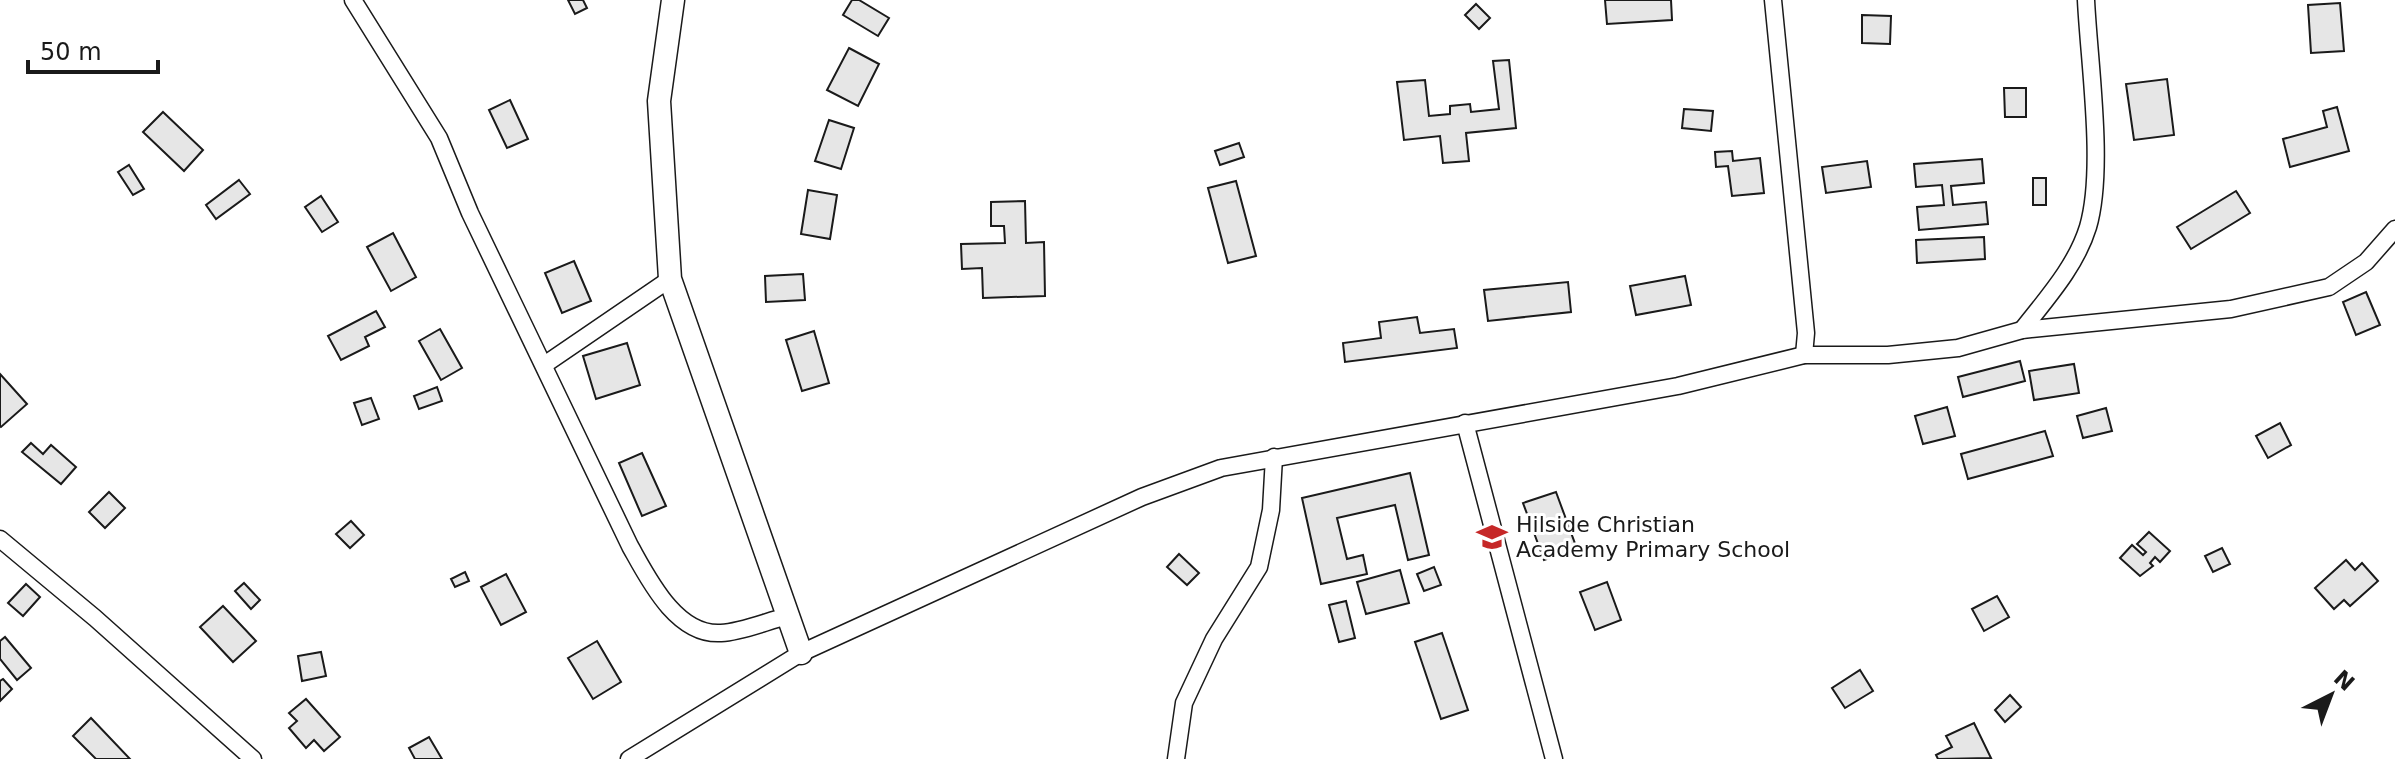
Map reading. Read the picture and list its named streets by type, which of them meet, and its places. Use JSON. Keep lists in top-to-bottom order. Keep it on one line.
{"places":{"school or university":["Hilside Christian Academy Primary School"]},"scale_bar":"50 m","north":"top right"}
